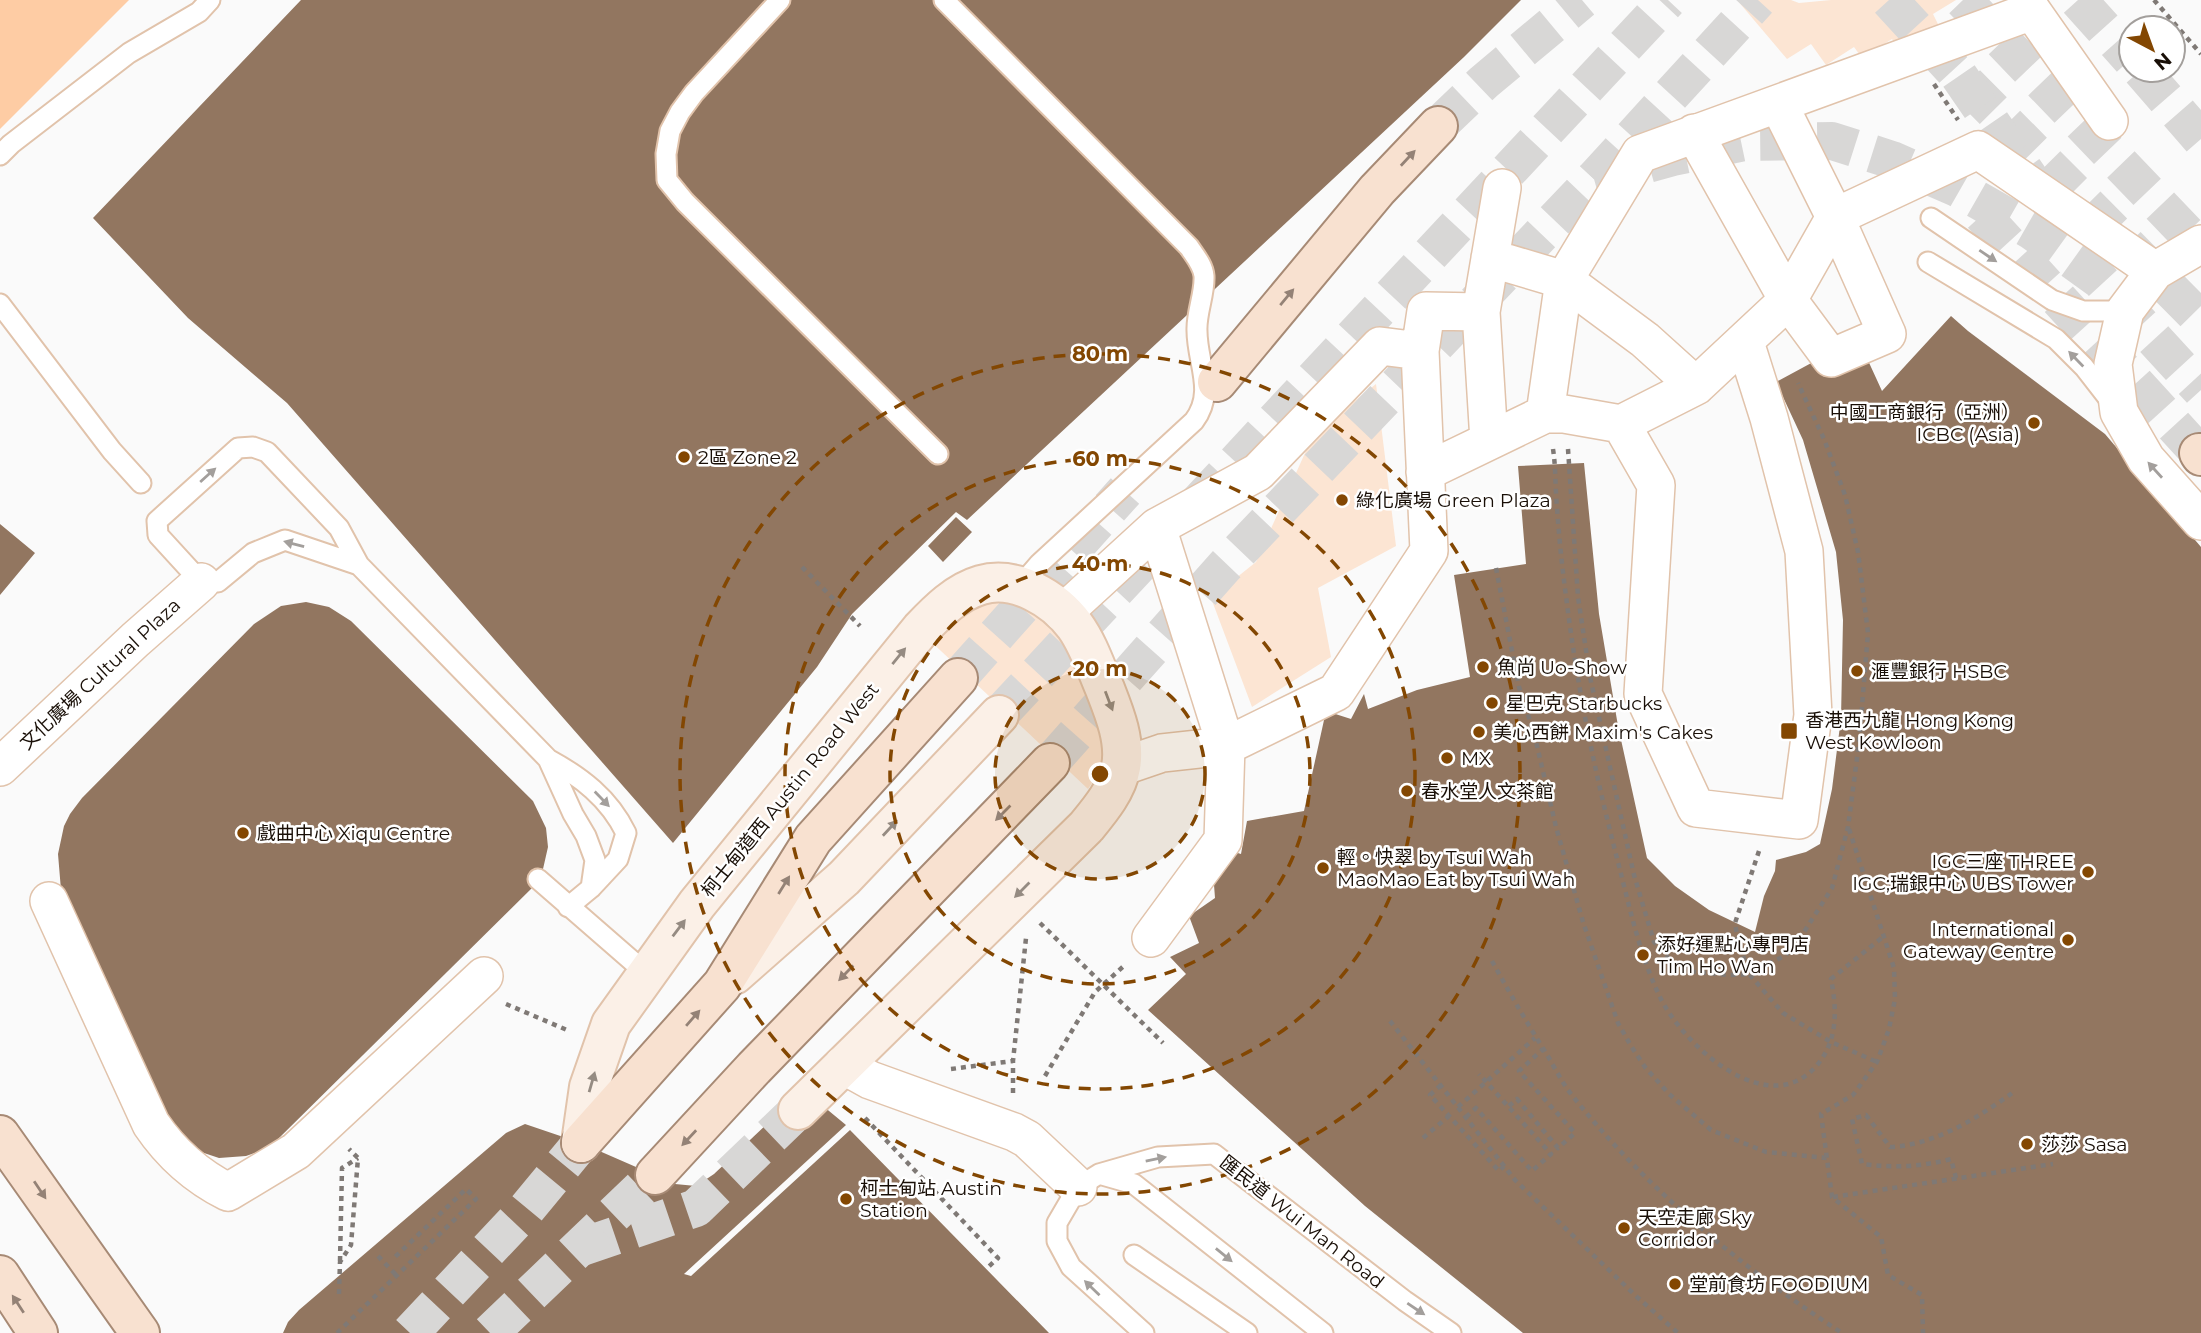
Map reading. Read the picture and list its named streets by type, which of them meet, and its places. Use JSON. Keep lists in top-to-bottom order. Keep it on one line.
{"streets":{"main road":["柯士甸道西 Austin Road West"],"street":["文化廣場 Cultural Plaza"],"lane":["匯民道 Wui Man Road"]},"places":{"other":["中國工商銀行（亞洲） ICBC (Asia)","2區 Zone 2","綠化廣場 Green Plaza","魚尚 Uo-Show","滙豐銀行 HSBC","星巴克 Starbucks","美心西餅 Maxim's Cakes","MX","春水堂人文茶館","戲曲中心 Xiqu Centre","輕。快翠 by Tsui Wah MaoMao Eat by Tsui Wah","IGC三座 THREE IGC;瑞銀中心 UBS Tower","International Gateway Centre","添好運點心專門店 Tim Ho Wan","莎莎 Sasa","柯士甸站 Austin Station","天空走廊 Sky Corridor","堂前食坊 FOODIUM"],"transit":["香港西九龍 Hong Kong West Kowloon"]},"north":"bottom right","rings":["80 m","60 m","40 m","20 m"]}
